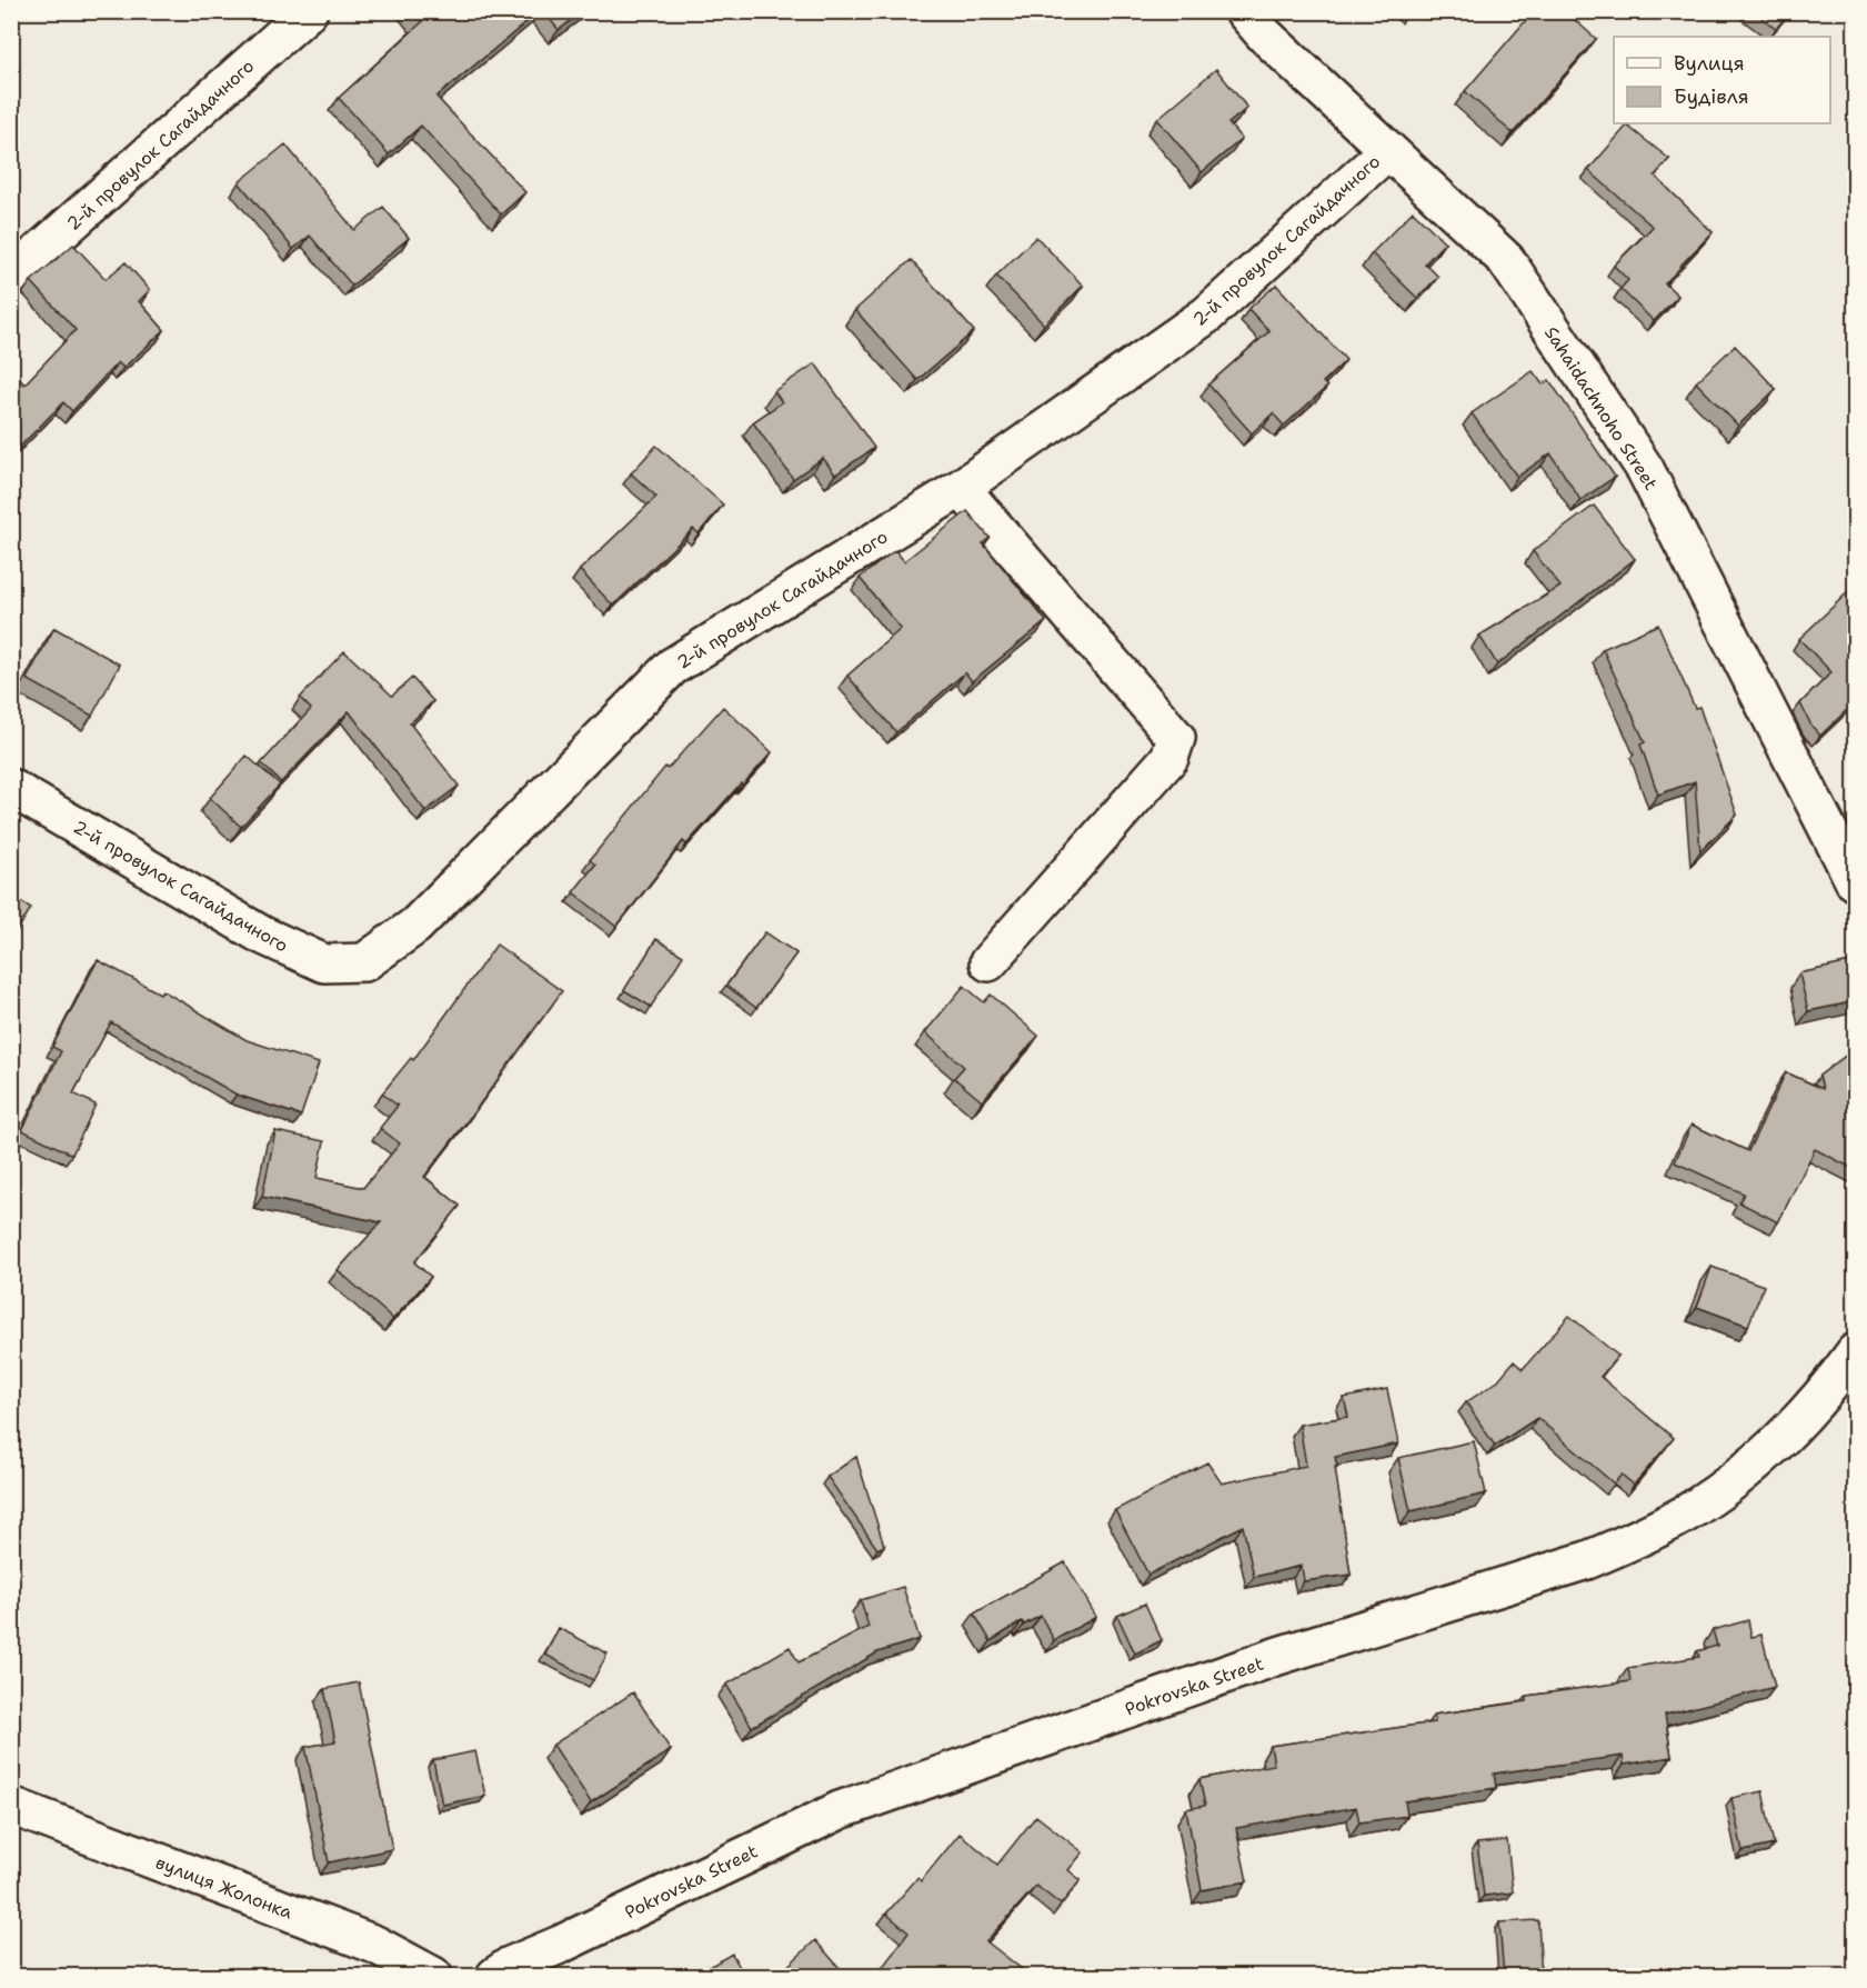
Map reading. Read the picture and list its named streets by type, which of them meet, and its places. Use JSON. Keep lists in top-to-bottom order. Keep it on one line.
{"streets":{"street":["2-й провулок Сагайдачного","Sahaidachnoho Street","Pokrovska Street","вулиця Жолонка"]},"crossings":[["2-й провулок Сагайдачного","Sahaidachnoho Street"]],"legend":["Вулиця","Будівля"]}
